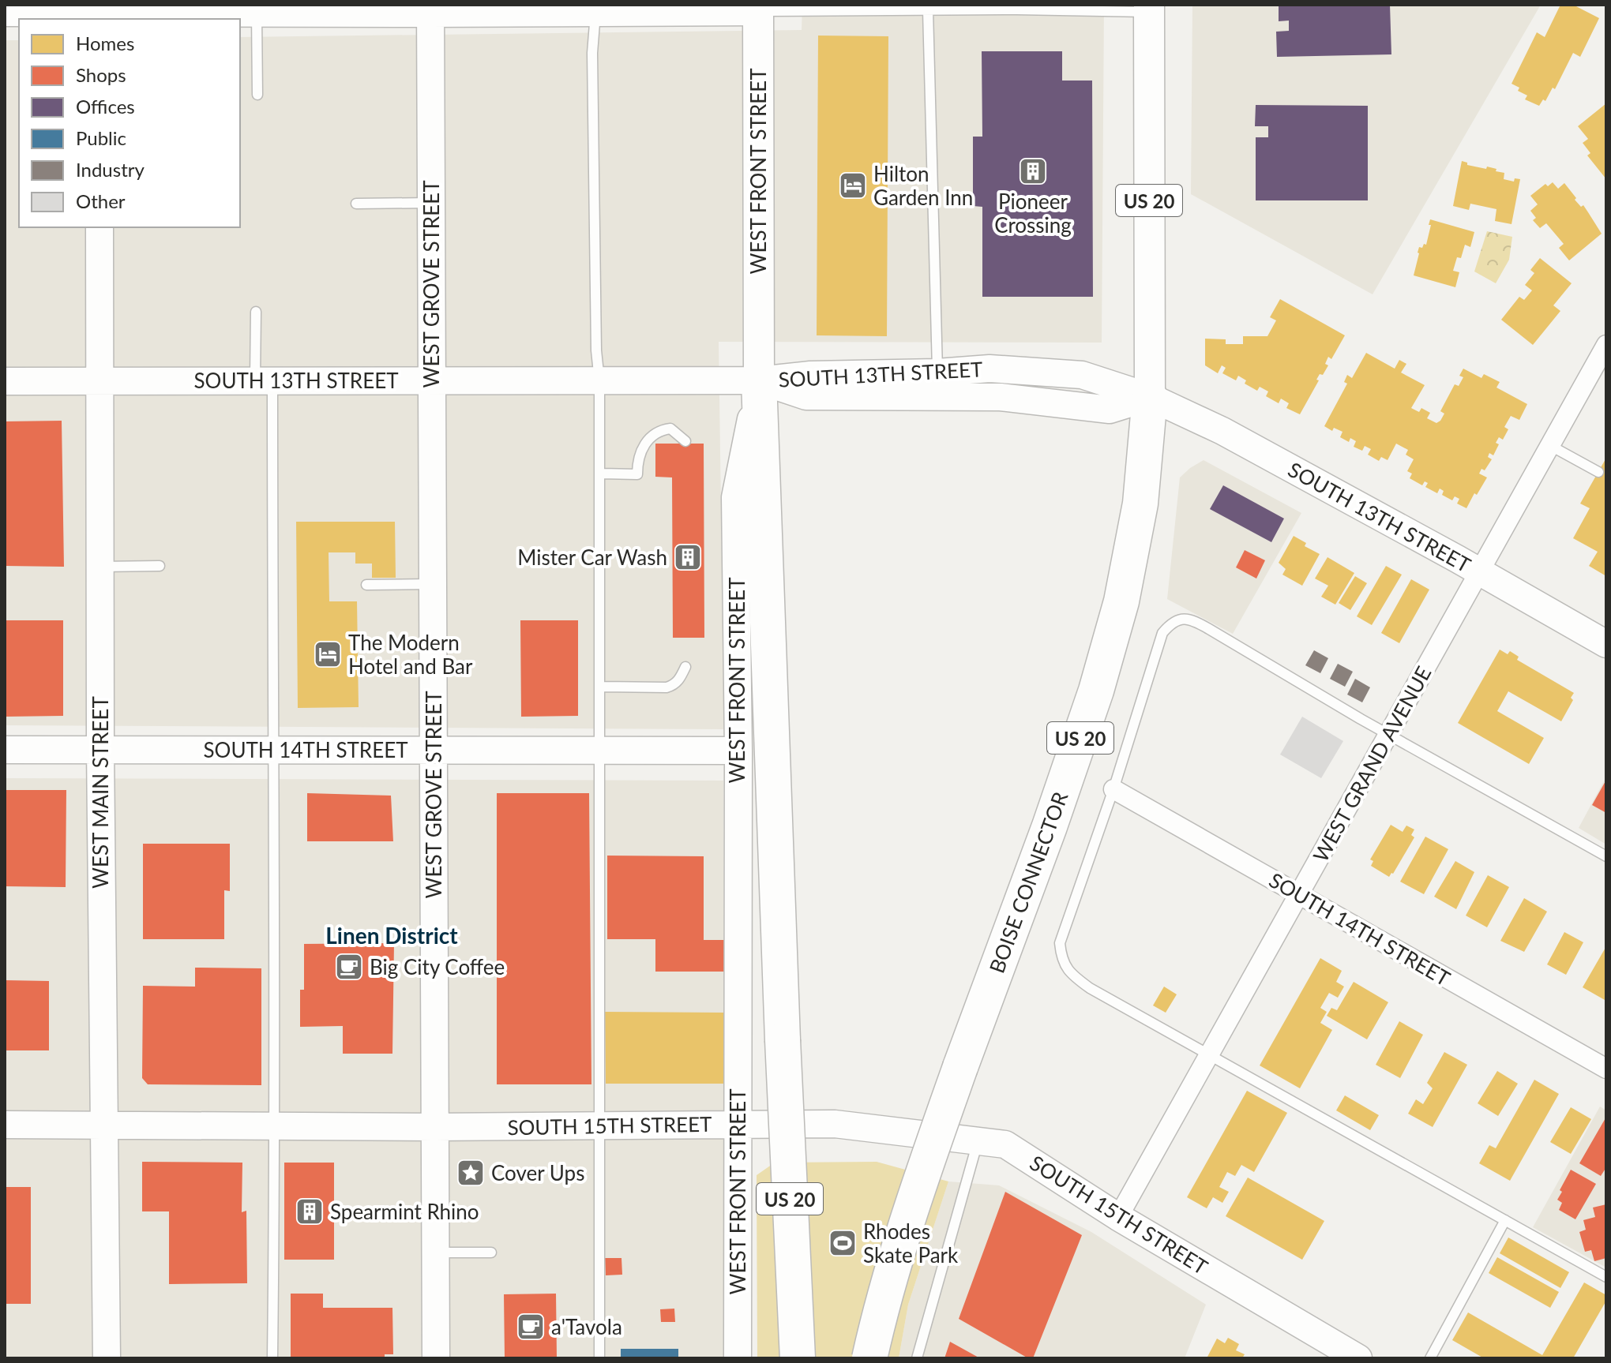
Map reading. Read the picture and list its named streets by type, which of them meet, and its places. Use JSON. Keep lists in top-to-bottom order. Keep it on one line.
{"streets":{"highway":["US 20","BOISE CONNECTOR"],"main road":["WEST FRONT STREET"],"street":["WEST GROVE STREET","SOUTH 13TH STREET","SOUTH 14TH STREET","WEST GRAND AVENUE","WEST MAIN STREET","SOUTH 15TH STREET"]},"crossings":[["WEST FRONT STREET","US 20"],["WEST FRONT STREET","SOUTH 13TH STREET"],["WEST FRONT STREET","SOUTH 14TH STREET"],["WEST FRONT STREET","SOUTH 15TH STREET"],["US 20","SOUTH 13TH STREET"],["US 20","BOISE CONNECTOR"],["WEST GROVE STREET","SOUTH 13TH STREET"],["WEST GROVE STREET","SOUTH 14TH STREET"],["WEST GROVE STREET","SOUTH 15TH STREET"],["SOUTH 13TH STREET","WEST GRAND AVENUE"],["SOUTH 13TH STREET","WEST MAIN STREET"],["SOUTH 13TH STREET","BOISE CONNECTOR"],["SOUTH 14TH STREET","WEST GRAND AVENUE"],["SOUTH 14TH STREET","WEST MAIN STREET"],["WEST GRAND AVENUE","SOUTH 15TH STREET"],["WEST MAIN STREET","SOUTH 15TH STREET"]],"districts":["Linen District"],"places":{"building":["Pioneer Crossing","Mister Car Wash","Spearmint Rhino"],"hotel":["Hilton Garden Inn","The Modern Hotel and Bar"],"cafe":["Big City Coffee","a'Tavola"],"place":["Cover Ups"],"sports":["Rhodes Skate Park"]},"legend":["Homes","Shops","Offices","Public","Industry","Other"]}
